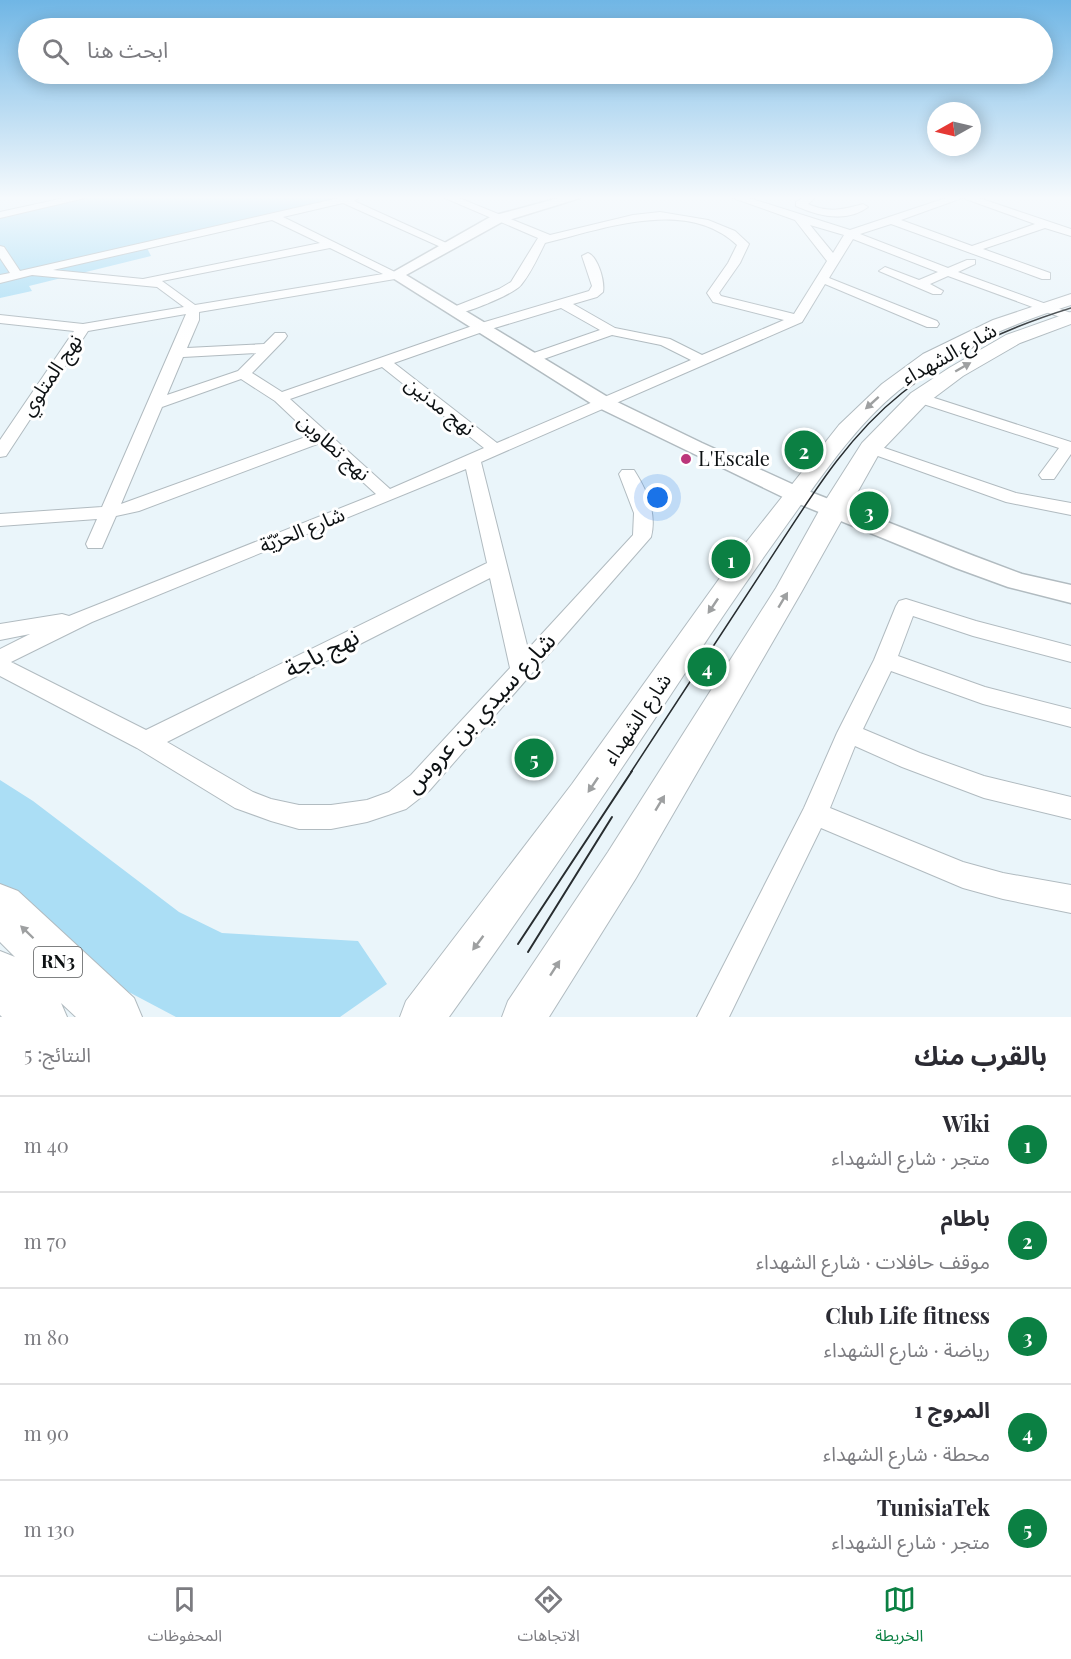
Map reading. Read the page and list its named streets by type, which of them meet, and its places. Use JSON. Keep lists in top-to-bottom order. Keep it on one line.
{"streets":{"highway":["RN3"],"main road":["شارع الشهداء"],"street":["نهج المتلوي","نهج مدنين","نهج تطاوين","شارع الحرّيّة","نهج باجة","شارع سيدي بن عروس"]},"crossings":[["نهج مدنين","شارع الحرّيّة"],["نهج تطاوين","شارع الحرّيّة"],["نهج باجة","شارع سيدي بن عروس"]],"places":["L'Escale"],"north":"left","page":{"search":"ابحث هنا","pins":["2","3","1","4","5"],"heading":["بالقرب منك","النتائج: 5"],"list":[{"mark":"1","name":"Wiki","note":"متجر · شارع الشهداء","value":"40 m"},{"mark":"2","name":"باطام","note":"موقف حافلات · شارع الشهداء","value":"70 m"},{"mark":"3","name":"Club Life fitness","note":"رياضة · شارع الشهداء","value":"80 m"},{"mark":"4","name":"المروج 1","note":"محطة · شارع الشهداء","value":"90 m"},{"mark":"5","name":"TunisiaTek","note":"متجر · شارع الشهداء","value":"130 m"}],"nav":["الخريطة","الاتجاهات","المحفوظات"]}}
